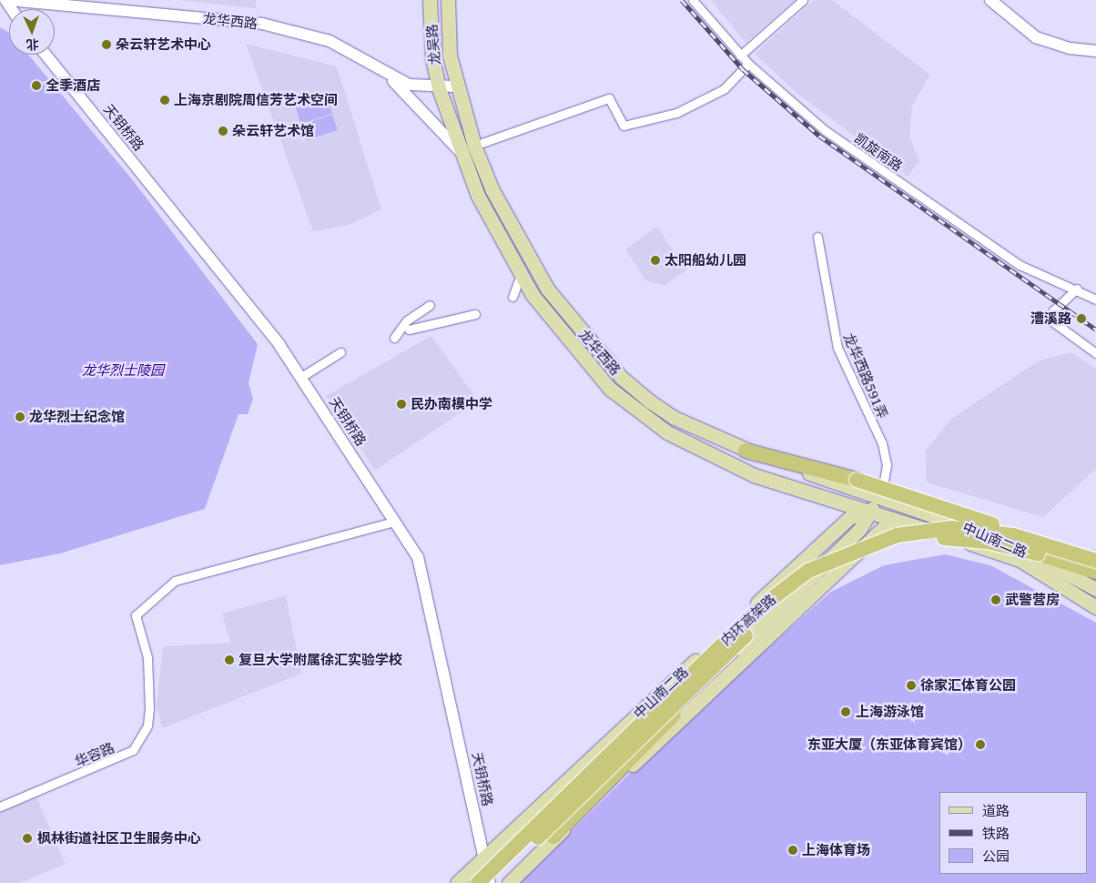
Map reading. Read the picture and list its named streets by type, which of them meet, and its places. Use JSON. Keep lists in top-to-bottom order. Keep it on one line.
{"streets":{"highway":["内环高架路"],"main road":["龙华西路","龙吴路","中山南二路"],"street":["天钥桥路","凯旋南路","龙华西路591弄","华容路"]},"crossings":[["龙华西路","龙吴路"],["龙华西路","龙华西路591弄"],["龙华西路","中山南二路"],["天钥桥路","中山南二路"],["天钥桥路","内环高架路"],["天钥桥路","华容路"],["龙华西路591弄","中山南二路"]],"parks":["龙华烈士陵园"],"places":["朵云轩艺术中心","全季酒店","上海京剧院周信芳艺术空间","朵云轩艺术馆","太阳船幼儿园","漕溪路","民办南模中学","龙华烈士纪念馆","武警营房","复旦大学附属徐汇实验学校","徐家汇体育公园","上海游泳馆","东亚大厦（东亚体育宾馆）","枫林街道社区卫生服务中心","上海体育场"],"legend":["道路","铁路","公园"],"north":"bottom"}
